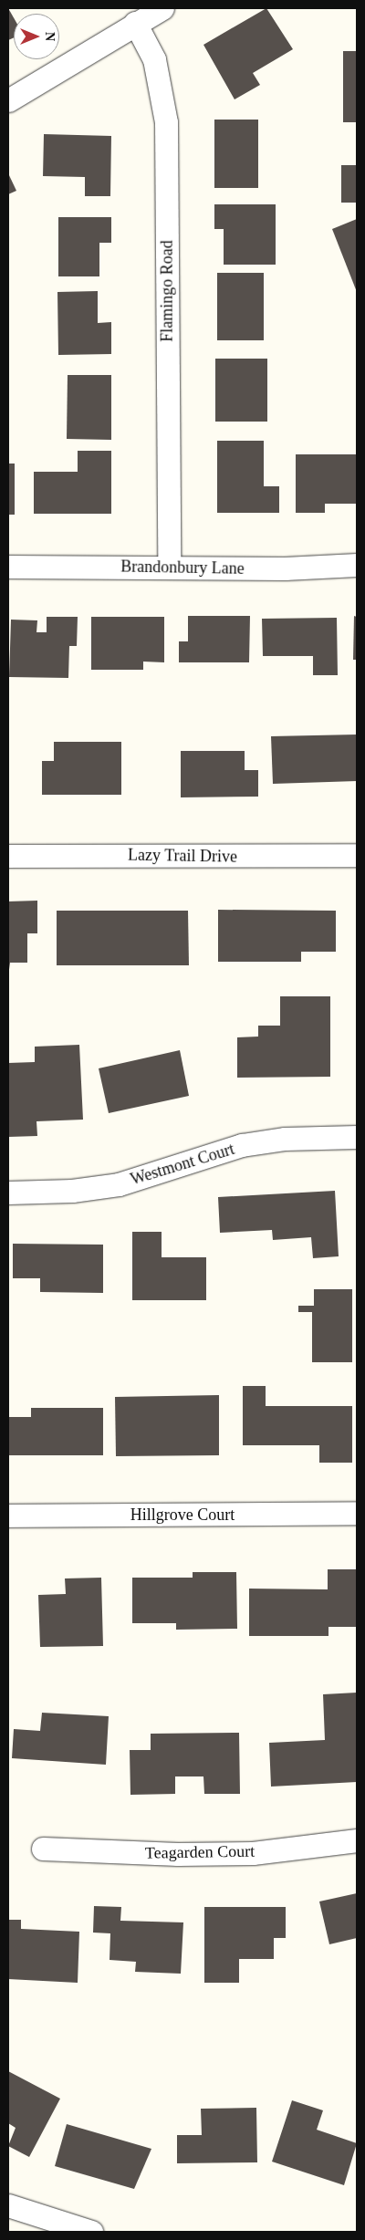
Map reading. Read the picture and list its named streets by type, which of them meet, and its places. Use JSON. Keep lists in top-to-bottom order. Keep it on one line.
{"streets":{"street":["Flamingo Road","Brandonbury Lane","Lazy Trail Drive","Westmont Court","Hillgrove Court","Teagarden Court"]},"crossings":[["Flamingo Road","Brandonbury Lane"]],"north":"right"}
